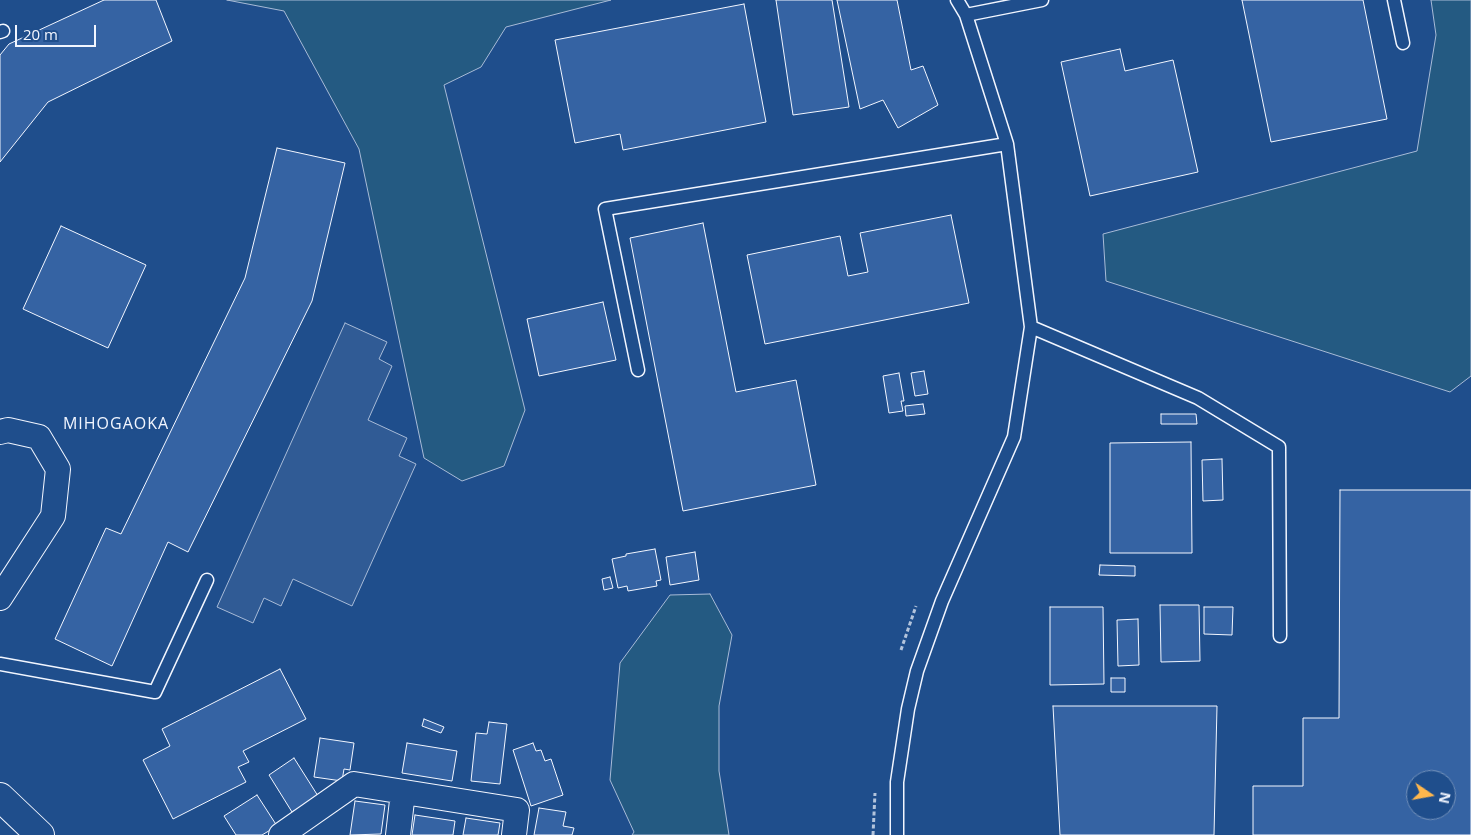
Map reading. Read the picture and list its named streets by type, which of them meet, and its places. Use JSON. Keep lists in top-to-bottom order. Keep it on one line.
{"districts":["MIHOGAOKA"],"scale_bar":"20 m","north":"right"}
